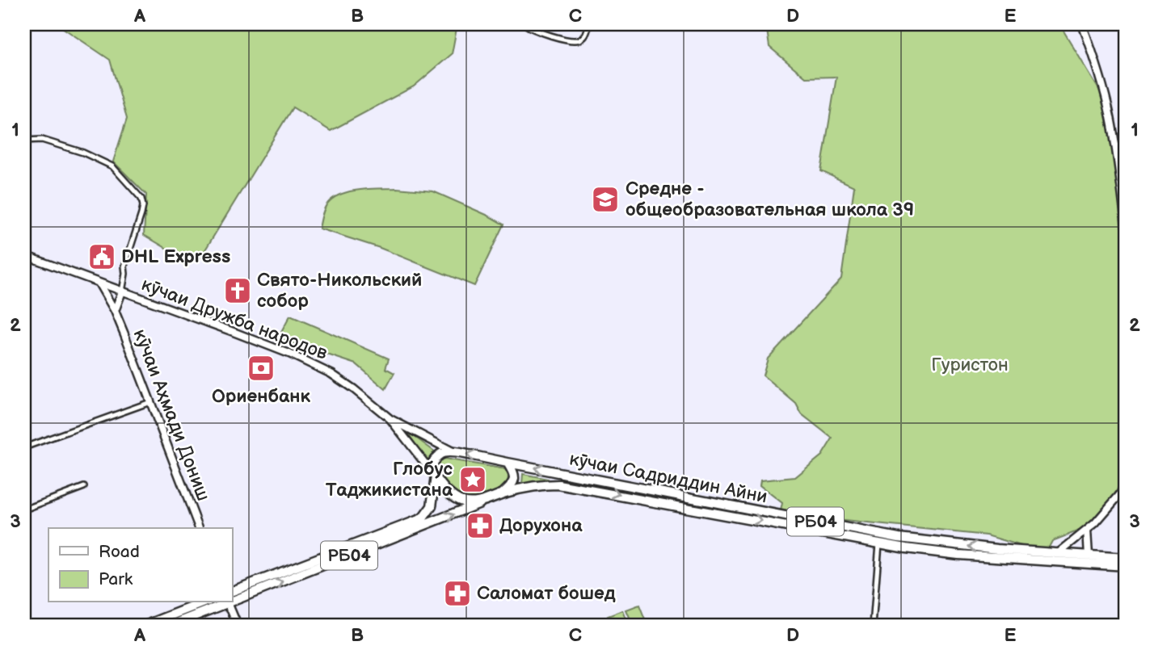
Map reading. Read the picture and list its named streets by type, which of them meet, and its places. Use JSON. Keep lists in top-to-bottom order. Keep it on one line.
{"streets":{"highway":["кӯчаи Садриддин Айни","РБ04"],"street":["кӯчаи Дружба народов","кӯчаи Аҳмади Дониш"]},"crossings":[["кӯчаи Дружба народов","кӯчаи Аҳмади Дониш"],["кӯчаи Садриддин Айни","РБ04"]],"parks":["Гуристон"],"places":{"school or university":["Средне - общеобразовательная школа 39"],"public building":["DHL Express"],"church":["Свято-Никольский собор"],"bank":["Ориенбанк"],"place":["Глобус Таджикистана"],"pharmacy":["Дорухона","Саломат бошед"]},"legend":["Road","Park"],"grid":{"columns":["A","B","C","D","E"],"rows":["1","2","3"]}}
